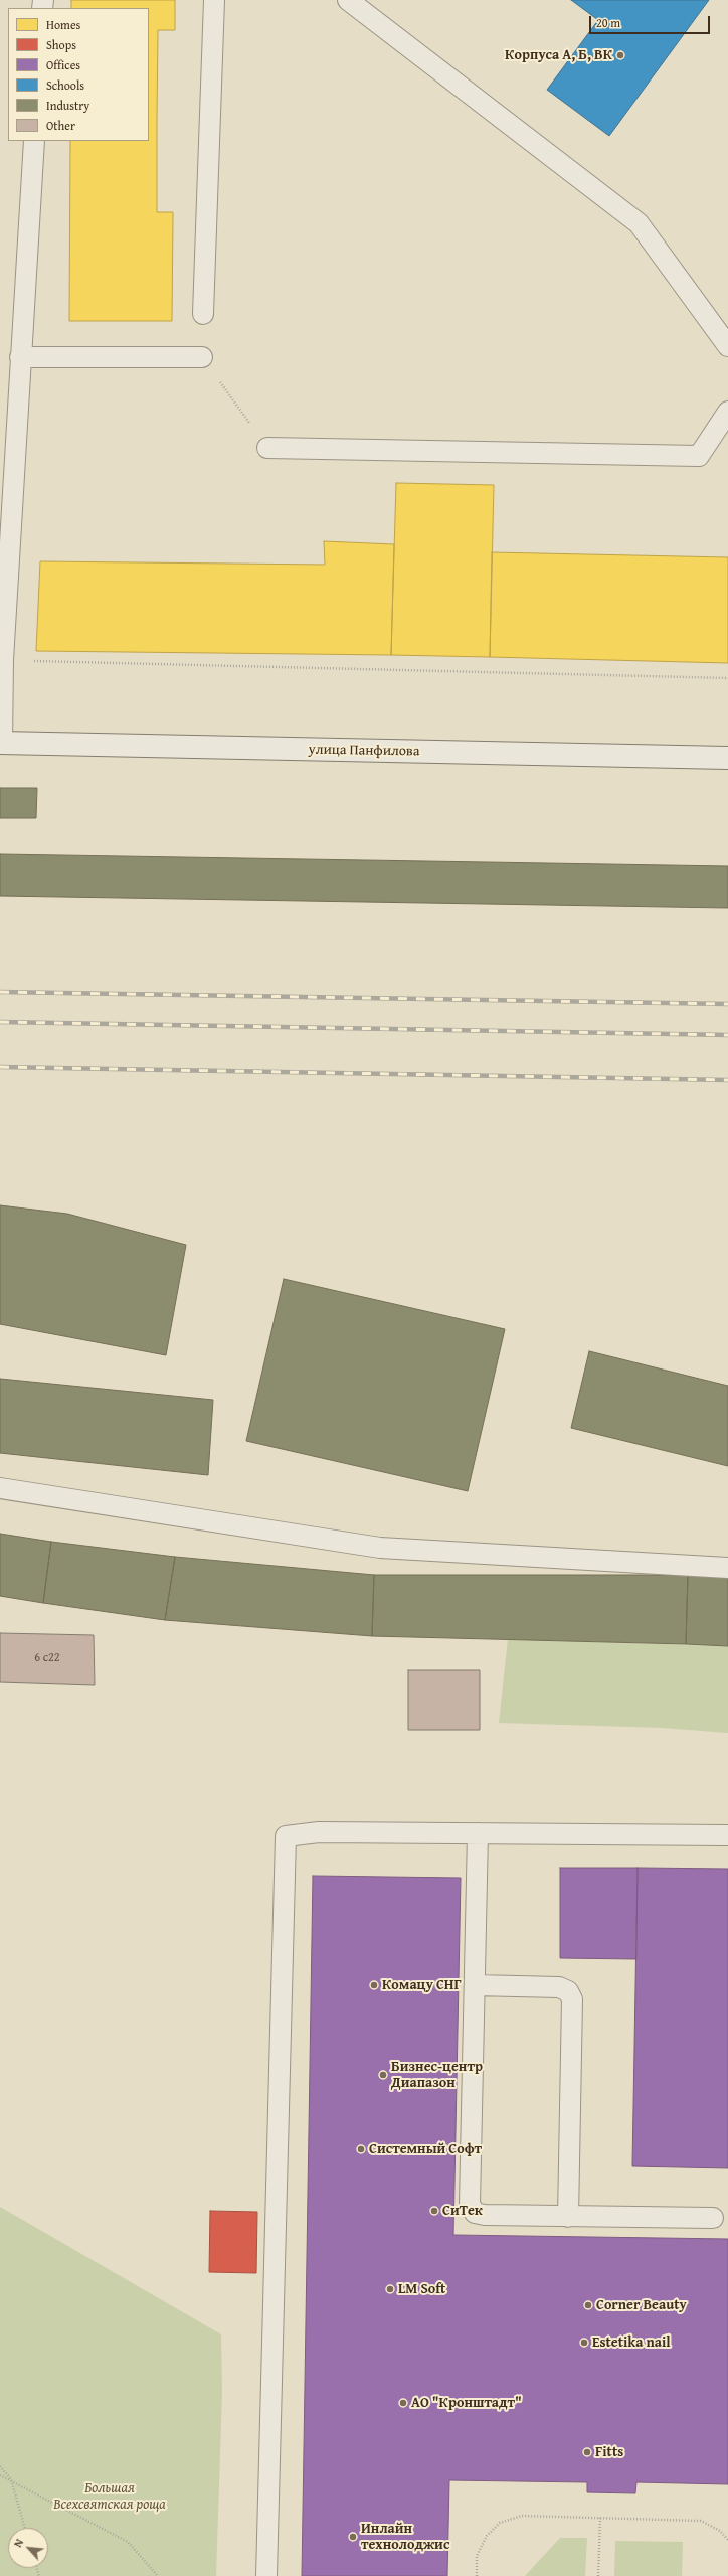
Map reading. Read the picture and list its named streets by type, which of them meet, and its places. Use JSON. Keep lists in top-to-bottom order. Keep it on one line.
{"streets":{"street":["улица Панфилова"]},"parks":["Большая Всехсвятская роща"],"places":["Корпуса А, Б, ВК","Комацу СНГ","Бизнес-центр Диапазон","Системный Софт","СиТек","LM Soft","Corner Beauty","Estetika nail","АО \"Кронштадт\"","Fitts","Инлайн технолоджис"],"house_numbers":["6 с22"],"legend":["Homes","Shops","Offices","Schools","Industry","Other"],"scale_bar":"20 m","north":"top left"}
